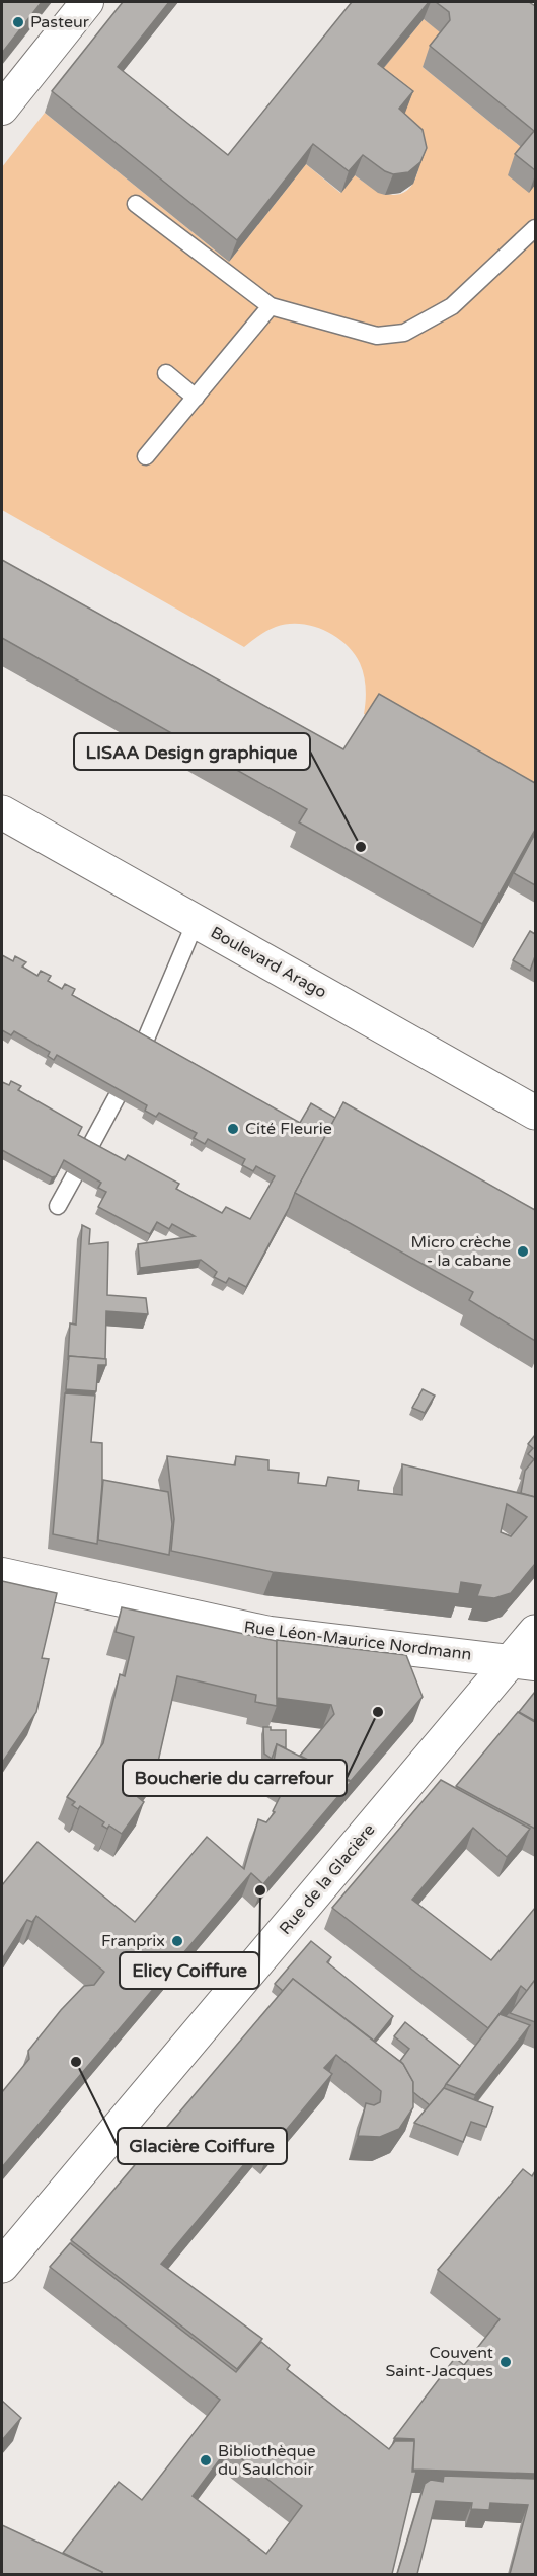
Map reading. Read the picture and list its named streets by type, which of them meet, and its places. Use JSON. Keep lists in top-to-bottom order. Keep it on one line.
{"streets":{"street":["Boulevard Arago","Rue Léon-Maurice Nordmann","Rue de la Glacière"]},"crossings":[["Rue Léon-Maurice Nordmann","Rue de la Glacière"]],"places":["Pasteur","LISAA Design graphique","Cité Fleurie","Micro crèche - la cabane","Boucherie du carrefour","Elicy Coiffure","Franprix","Glacière Coiffure","Couvent Saint-Jacques","Bibliothèque du Saulchoir"]}
